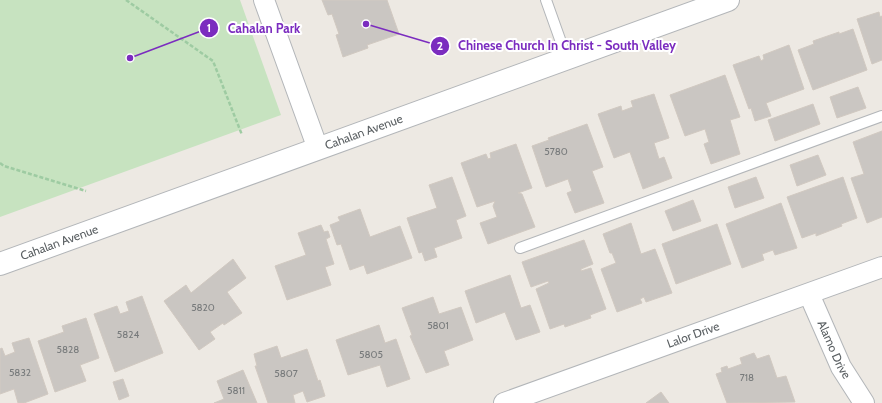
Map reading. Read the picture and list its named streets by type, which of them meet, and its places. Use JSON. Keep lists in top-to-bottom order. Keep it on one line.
{"streets":{"street":["Cahalan Avenue","Lalor Drive","Alamo Drive"]},"crossings":[["Lalor Drive","Alamo Drive"]],"places":["Chinese Church In Christ - South Valley","Cahalan Park"],"house_numbers":["5780","5820","5801","5824","5828","5805","5832","5807","718","5811"]}
